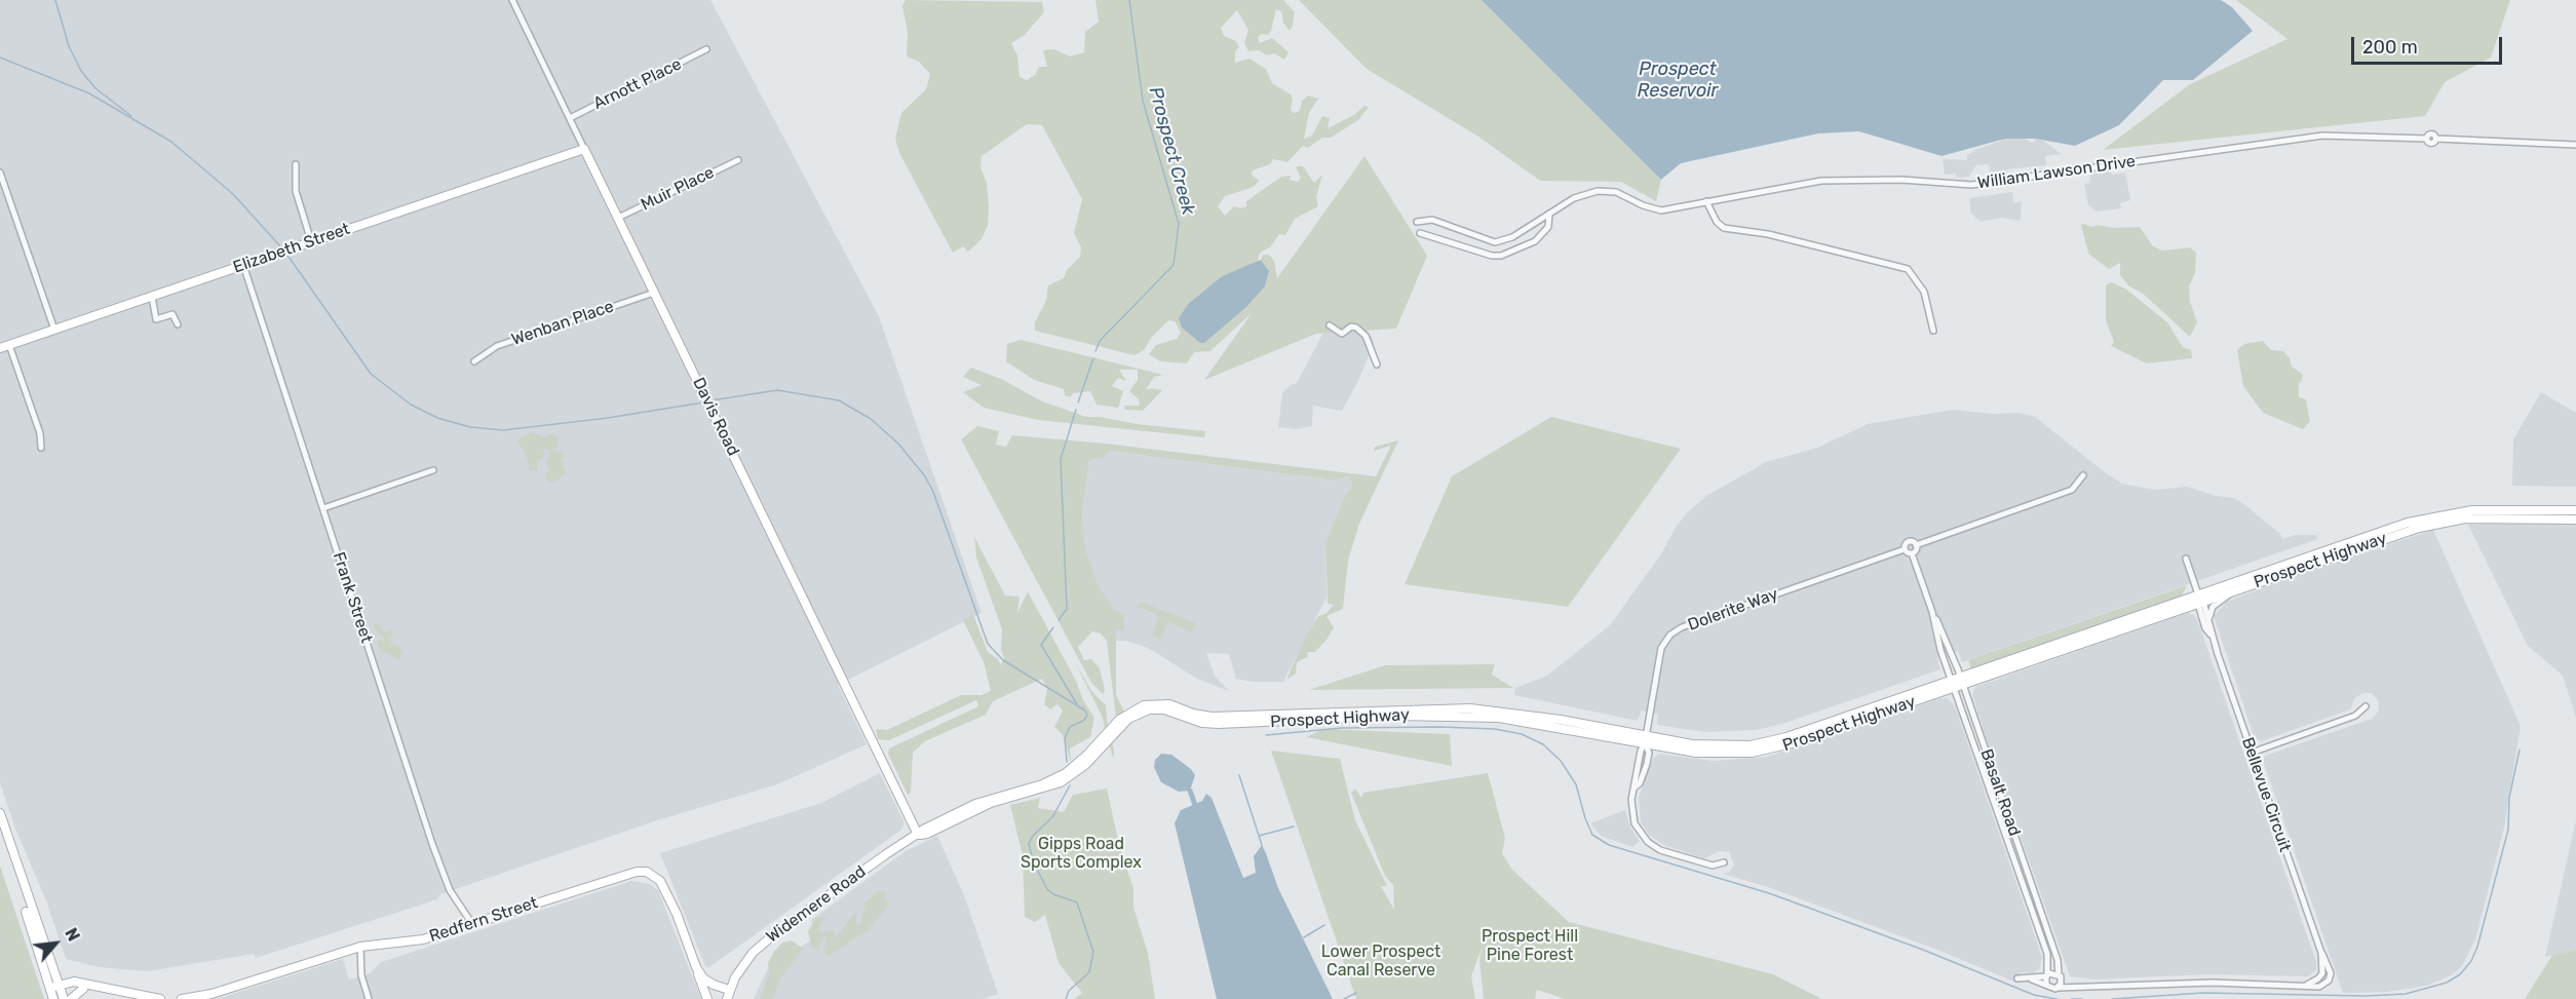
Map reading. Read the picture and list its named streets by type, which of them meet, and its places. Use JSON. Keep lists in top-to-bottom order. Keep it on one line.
{"streets":{"main road":["Elizabeth Street","Davis Road","Prospect Highway","Widemere Road","Redfern Street"],"street":["Arnott Place","William Lawson Drive","Muir Place","Wenban Place","Frank Street","Dolerite Way","Basalt Road","Bellevue Circuit"]},"crossings":[["Arnott Place","Davis Road"],["Muir Place","Davis Road"],["Elizabeth Street","Davis Road"],["Elizabeth Street","Frank Street"],["Wenban Place","Davis Road"],["Davis Road","Widemere Road"],["Prospect Highway","Dolerite Way"],["Prospect Highway","Basalt Road"],["Prospect Highway","Bellevue Circuit"],["Prospect Highway","Widemere Road"],["Frank Street","Redfern Street"],["Basalt Road","Bellevue Circuit"]],"water":["Prospect Reservoir","Prospect Creek"],"parks":["Gipps Road Sports Complex","Prospect Hill Pine Forest","Lower Prospect Canal Reserve"],"scale_bar":"200 m","north":"top right"}
